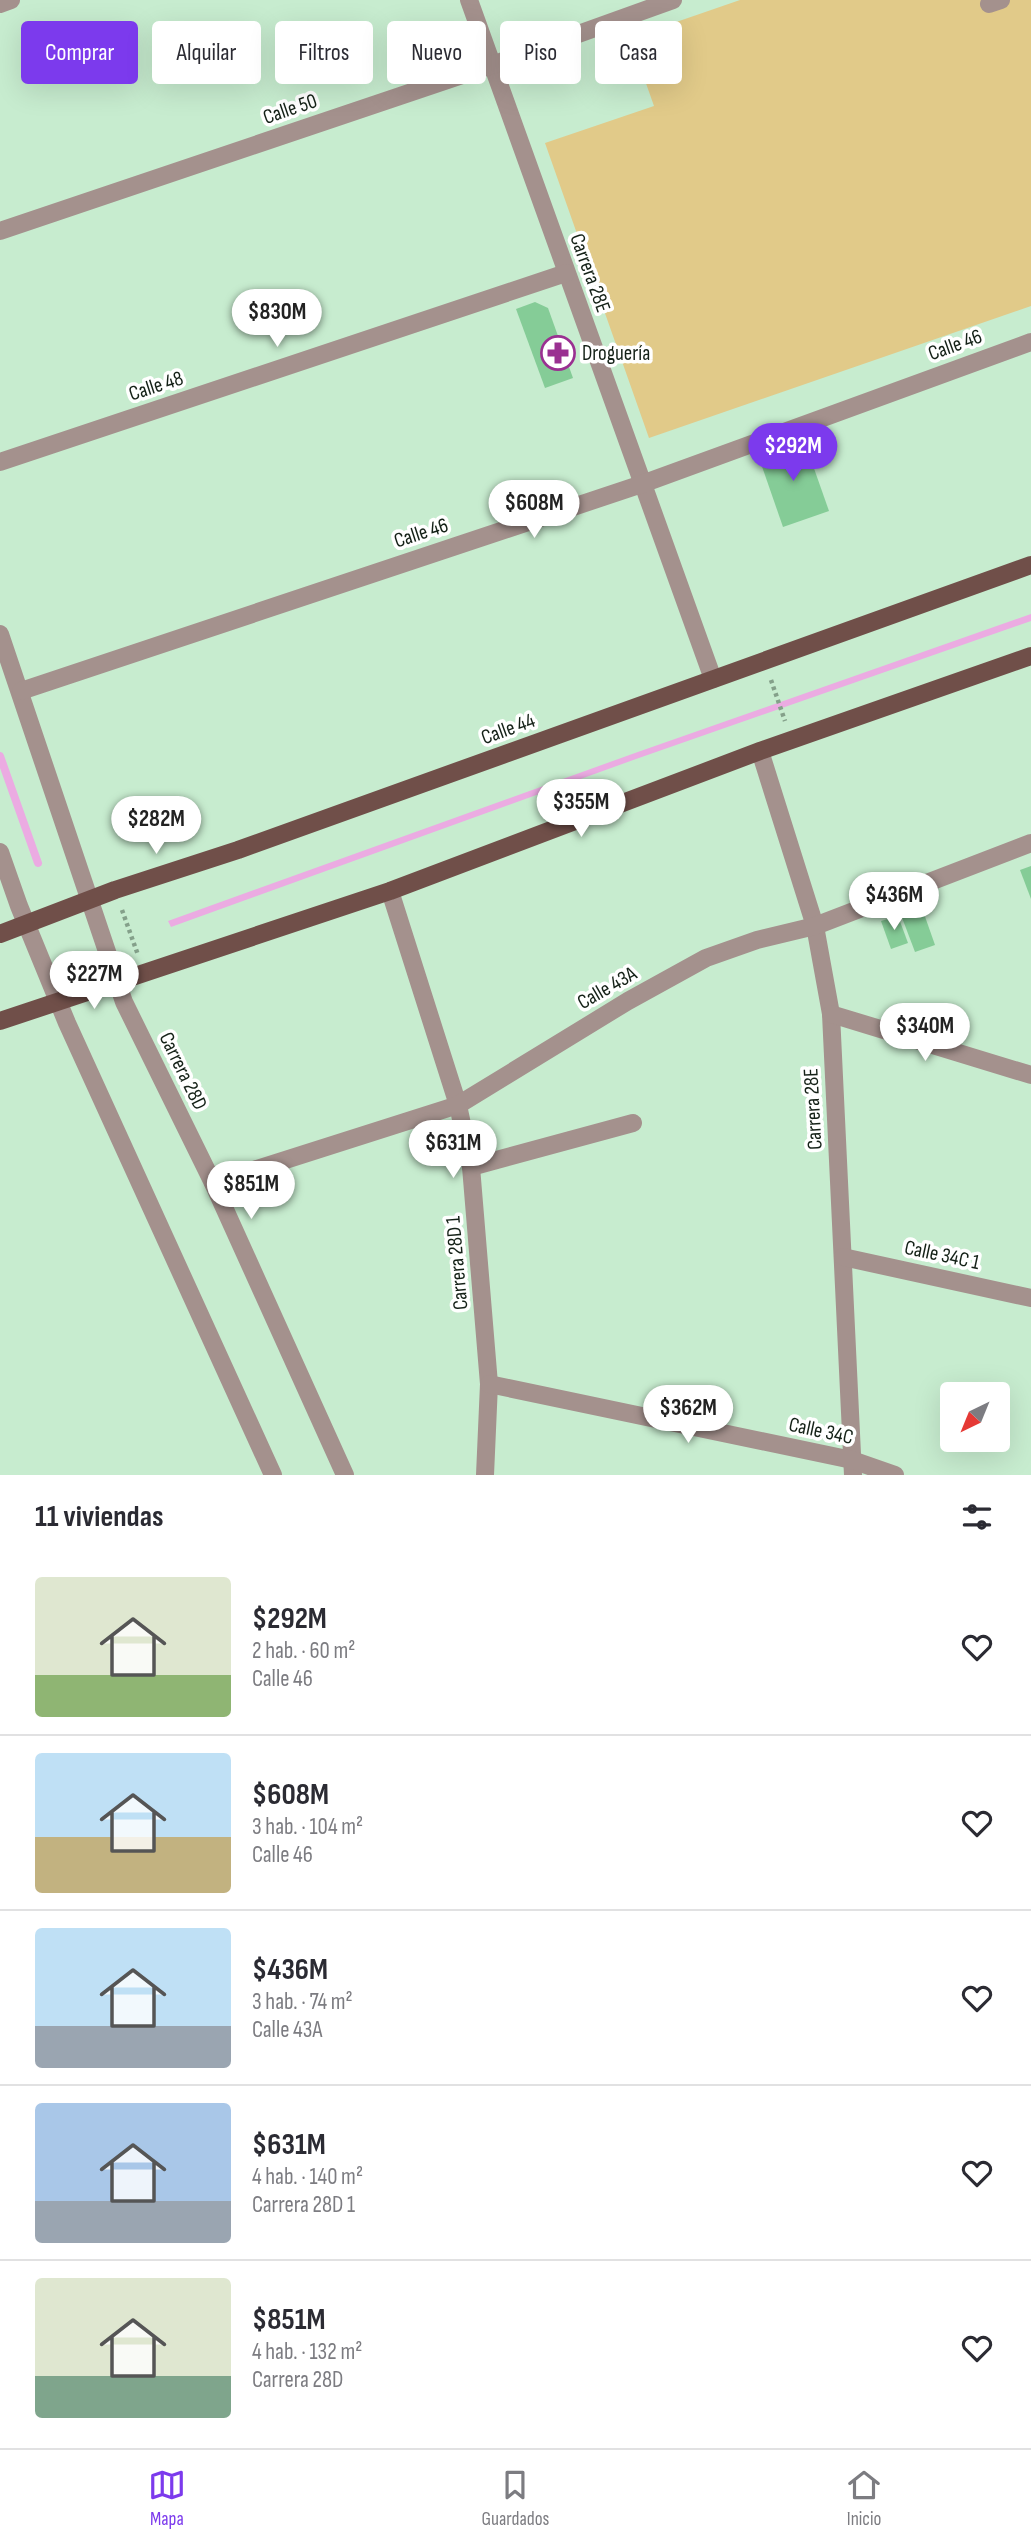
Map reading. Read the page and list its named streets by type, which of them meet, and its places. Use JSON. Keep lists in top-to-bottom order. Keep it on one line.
{"streets":{"main road":["Calle 44"],"street":["Calle 50","Carrera 28E","Calle 46","Calle 48","Calle 43A","Carrera 28D","Calle 34C 1","Carrera 28D 1","Calle 34C"]},"crossings":[["Calle 50","Carrera 28E"],["Carrera 28E","Calle 46"],["Carrera 28E","Calle 48"],["Carrera 28E","Calle 44"],["Carrera 28E","Calle 43A"],["Carrera 28E","Calle 34C 1"],["Carrera 28E","Calle 34C"],["Calle 46","Carrera 28D"],["Calle 44","Carrera 28D"],["Calle 43A","Carrera 28D"],["Calle 43A","Carrera 28D 1"],["Carrera 28D 1","Calle 34C"]],"places":{"pharmacy":["Droguería"]},"north":"bottom left","page":{"chip":["Comprar","Alquilar","Filtros","Nuevo","Piso","Casa"],"price":["$830M","$292M","$608M","$355M","$282M","$436M","$227M","$340M","$631M","$851M","$362M"],"heading":"11 viviendas","list":[{"name":"$292M","note":"2 hab. · 60 m² · Calle 46"},{"name":"$608M","note":"3 hab. · 104 m² · Calle 46"},{"name":"$436M","note":"3 hab. · 74 m² · Calle 43A"},{"name":"$631M","note":"4 hab. · 140 m² · Carrera 28D 1"},{"name":"$851M","note":"4 hab. · 132 m² · Carrera 28D"}],"tabs":["Mapa","Guardados","Inicio"]}}
